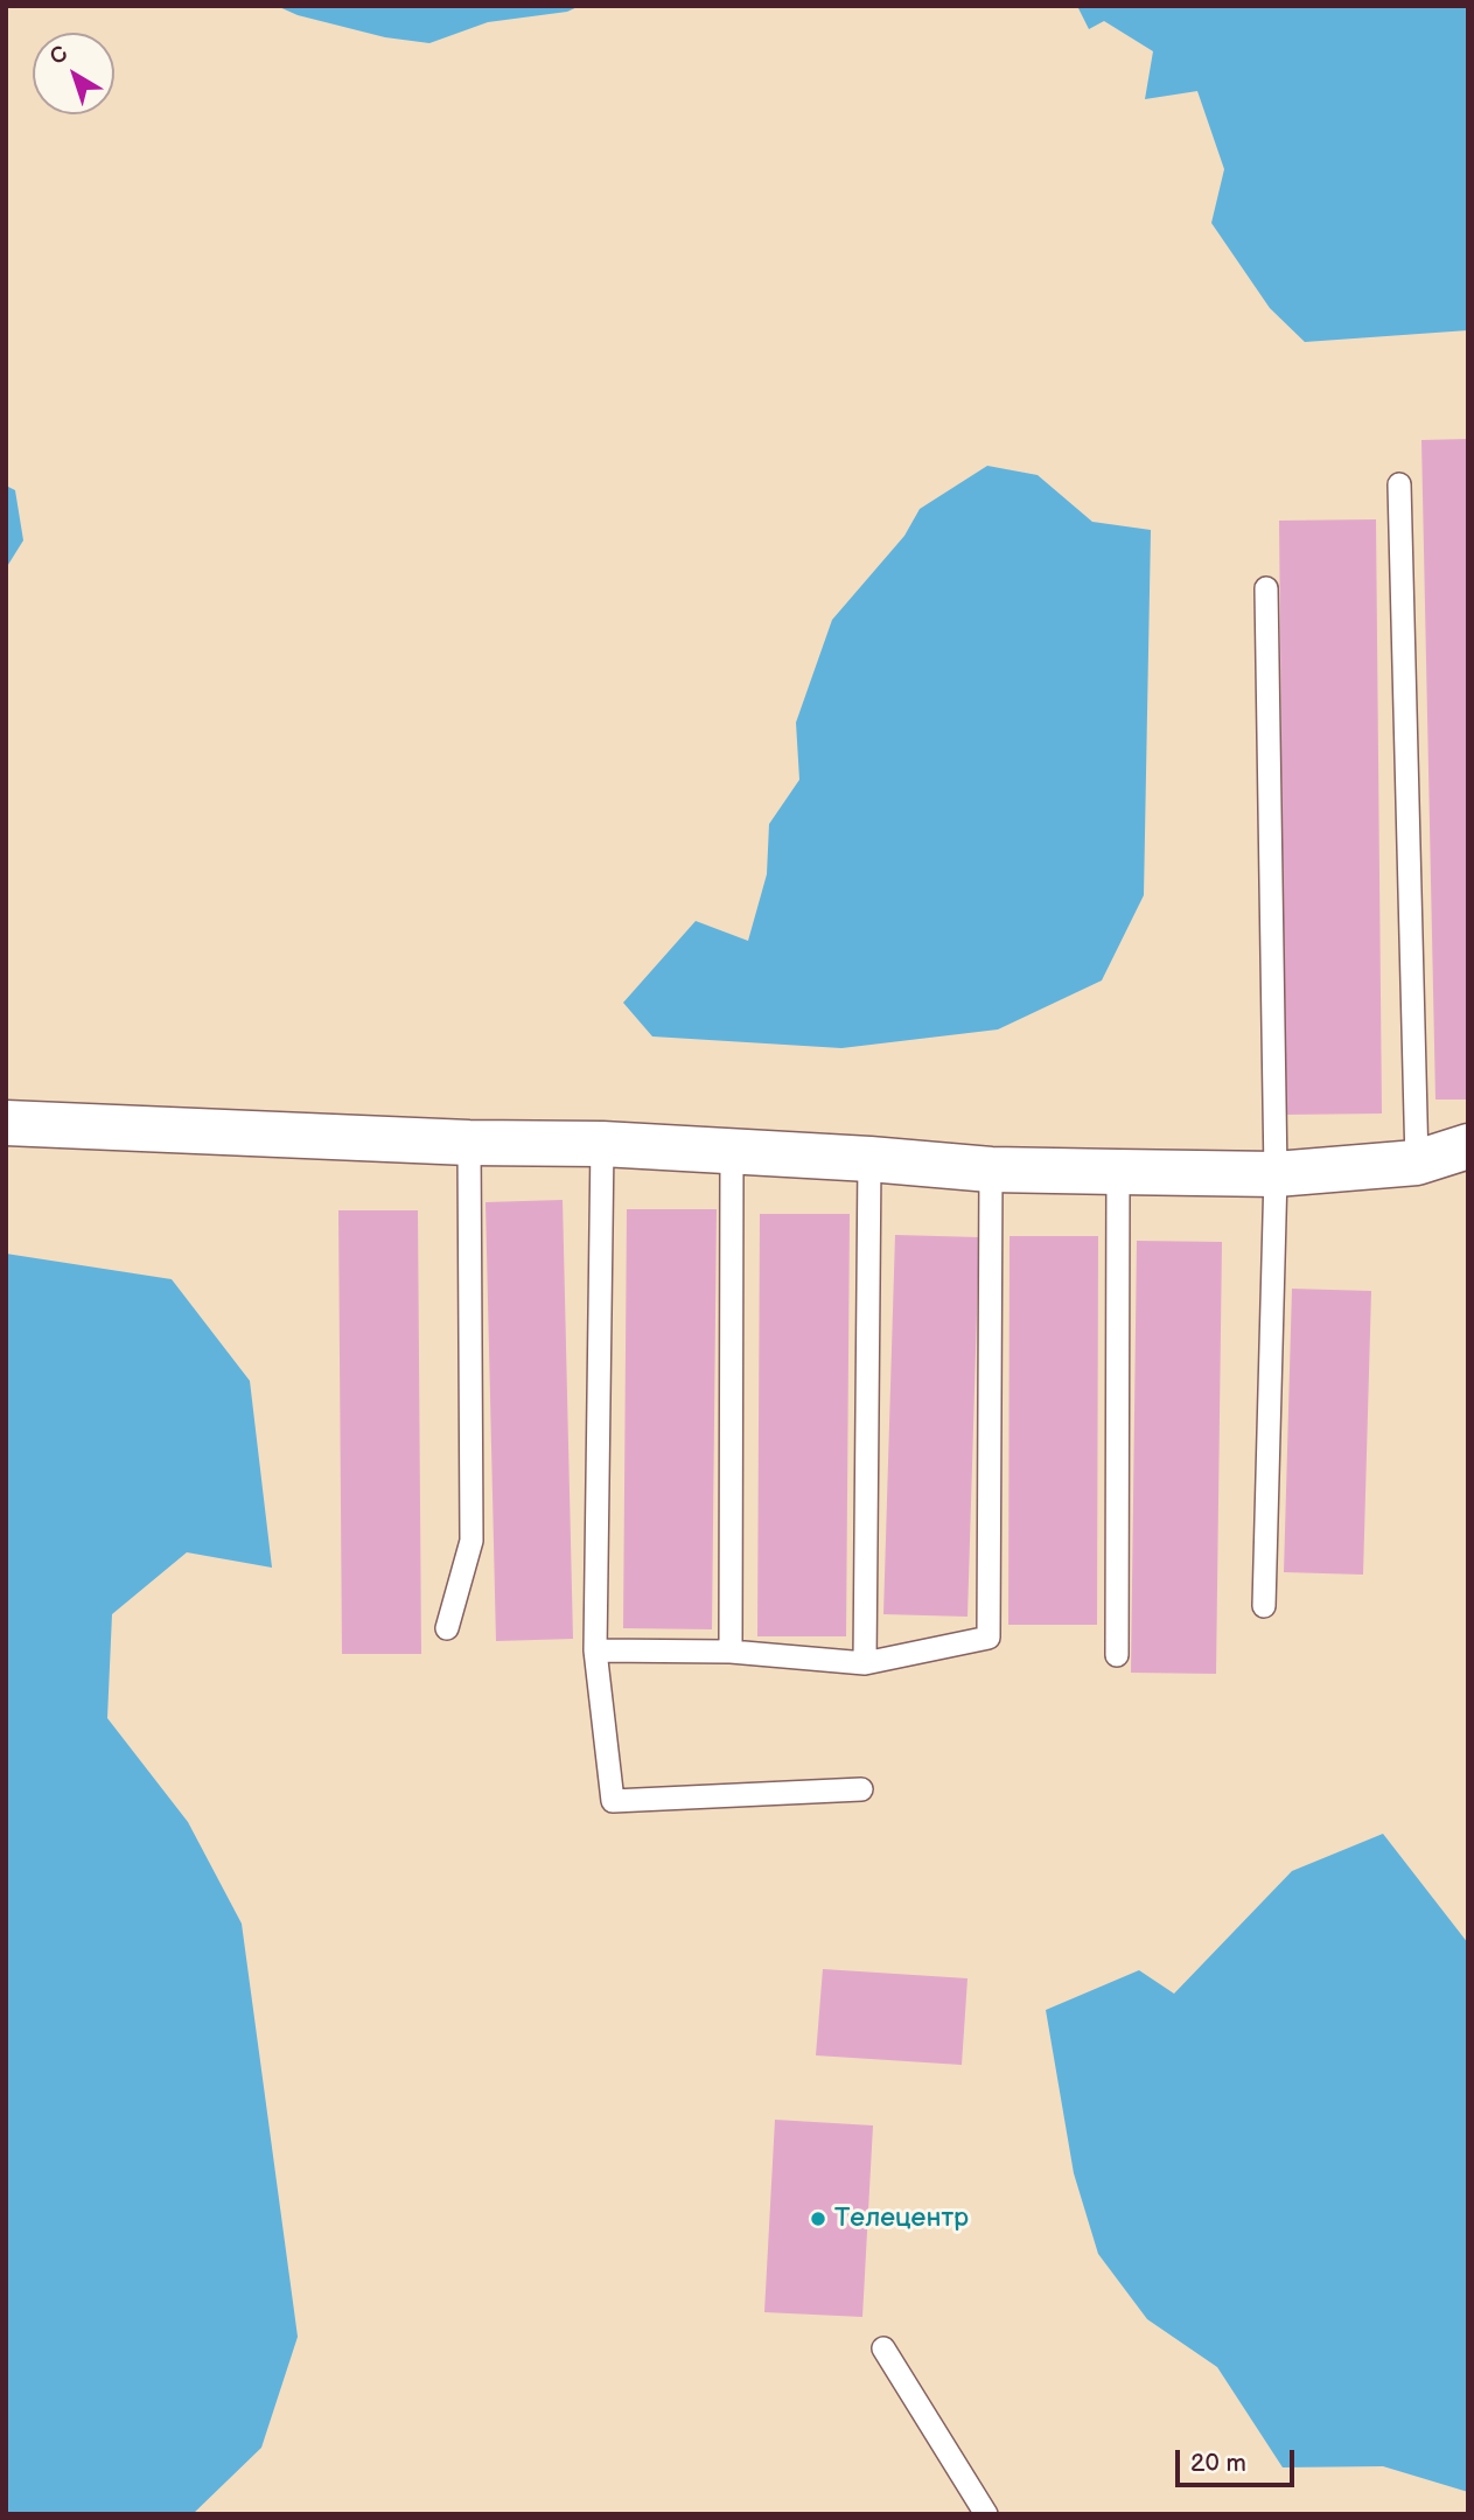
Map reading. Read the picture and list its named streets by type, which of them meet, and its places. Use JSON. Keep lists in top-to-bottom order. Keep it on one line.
{"places":["Телецентр"],"scale_bar":"20 m","north":"top left"}
